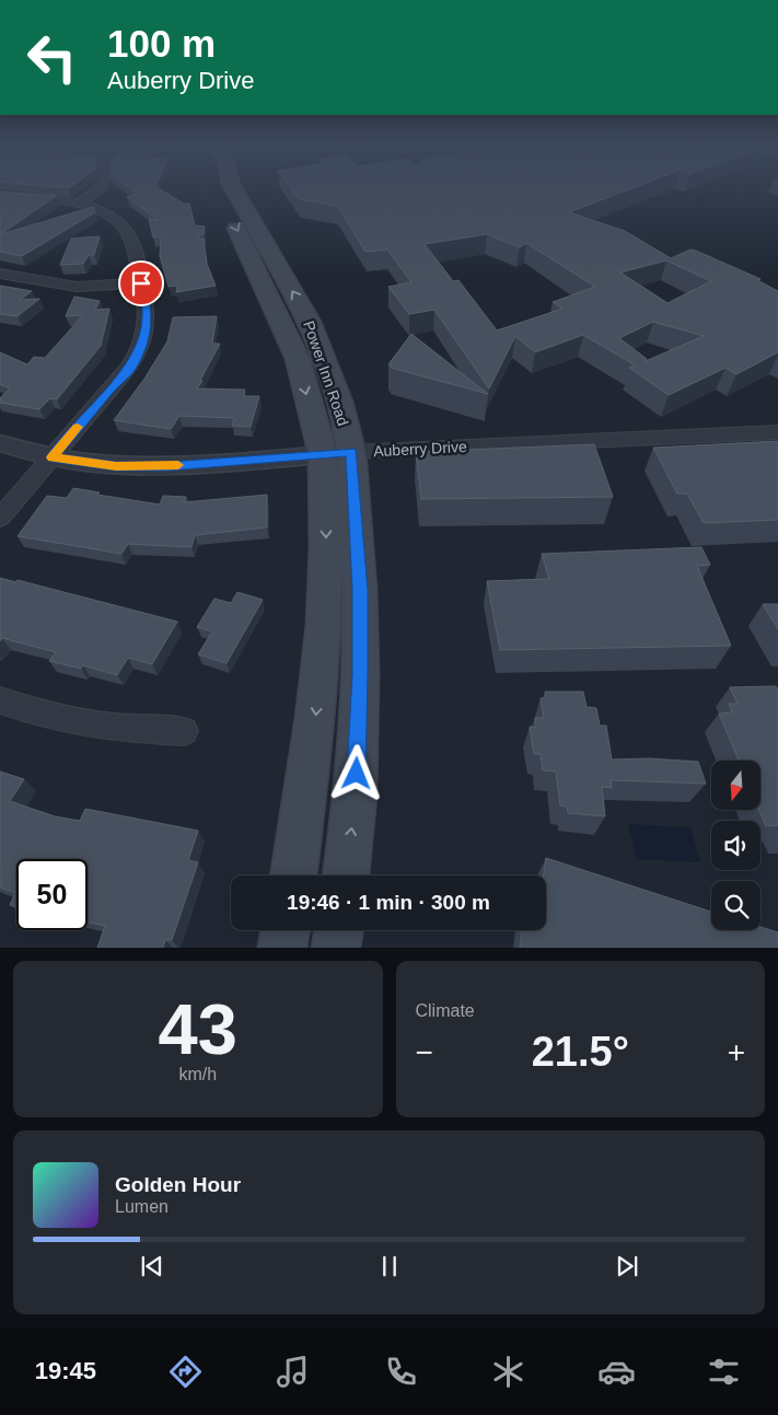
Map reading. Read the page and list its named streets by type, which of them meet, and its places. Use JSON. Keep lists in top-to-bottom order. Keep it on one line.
{"streets":{"main road":["Power Inn Road"],"street":["Auberry Drive"]},"crossings":[["Power Inn Road","Auberry Drive"]],"north":"bottom","page":{"turn":["100 m","Auberry Drive"],"limit":"50","trip":"19:46 · 1 min · 300 m","tile":[["43","km/h"],"Climate"],"heat":["−","21.5°","+"],"song":["Golden Hour","Lumen"],"tabs":"19:45"}}
